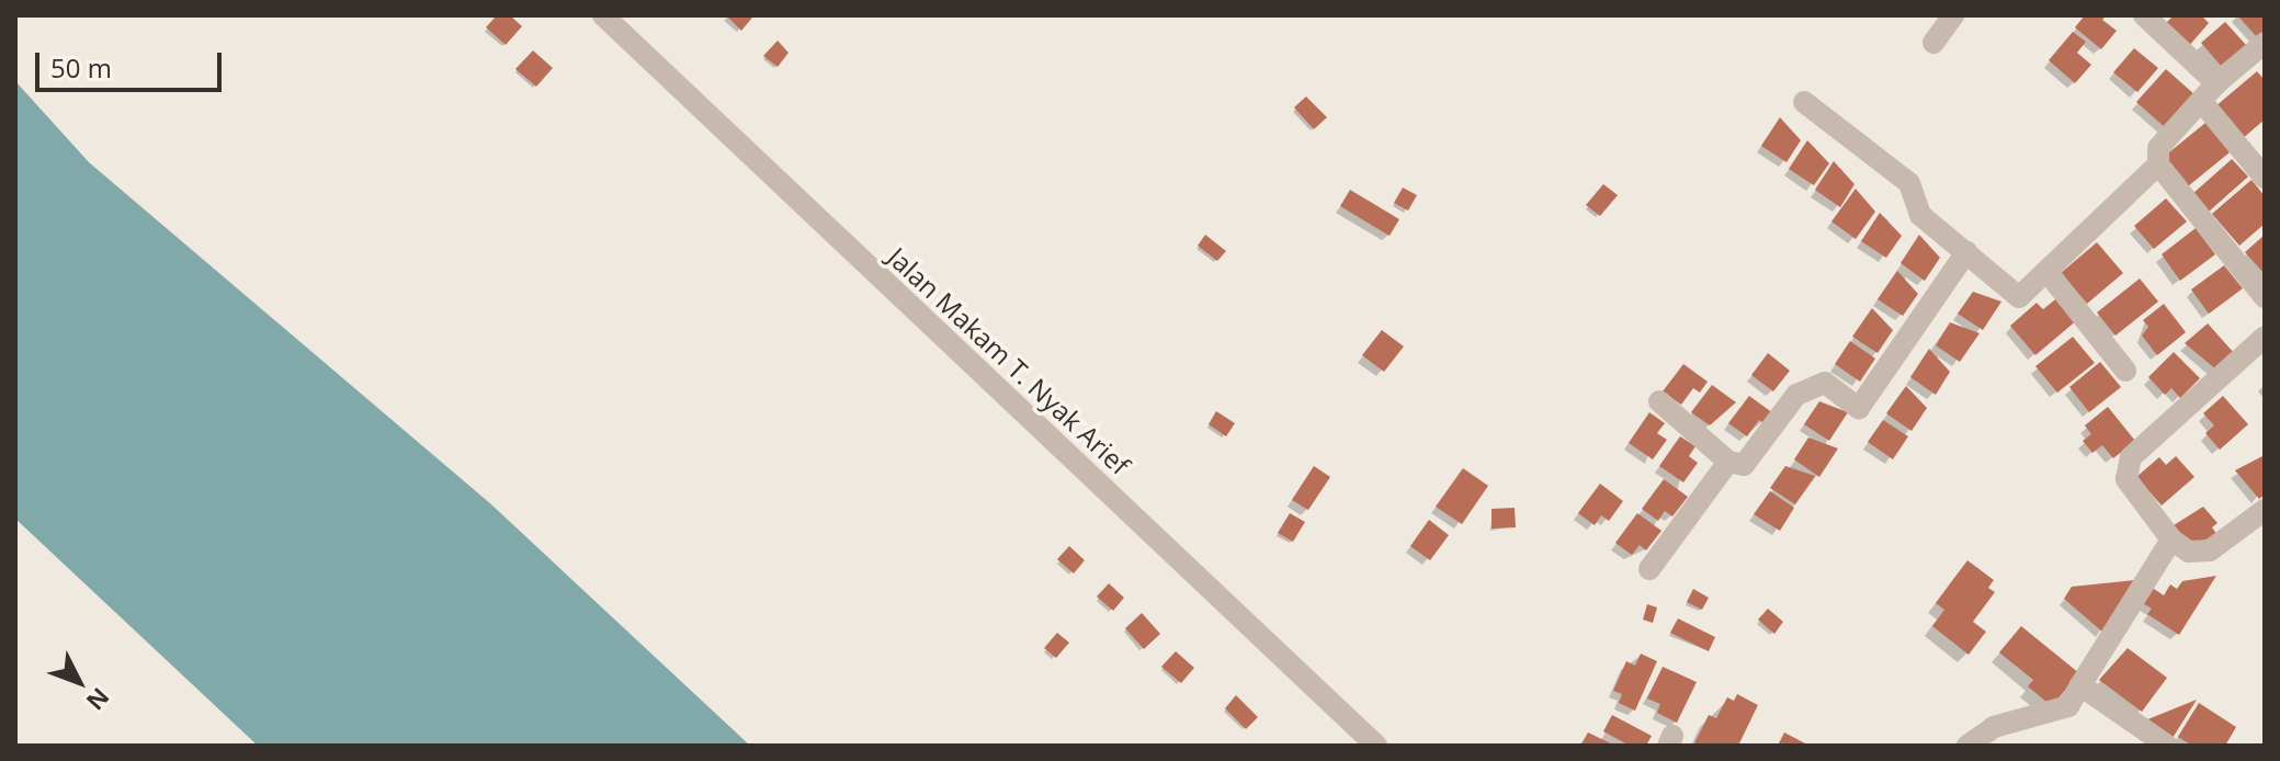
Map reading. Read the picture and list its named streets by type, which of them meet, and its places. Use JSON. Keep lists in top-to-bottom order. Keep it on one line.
{"streets":{"street":["Jalan Makam T. Nyak Arief"]},"scale_bar":"50 m","north":"bottom right"}
